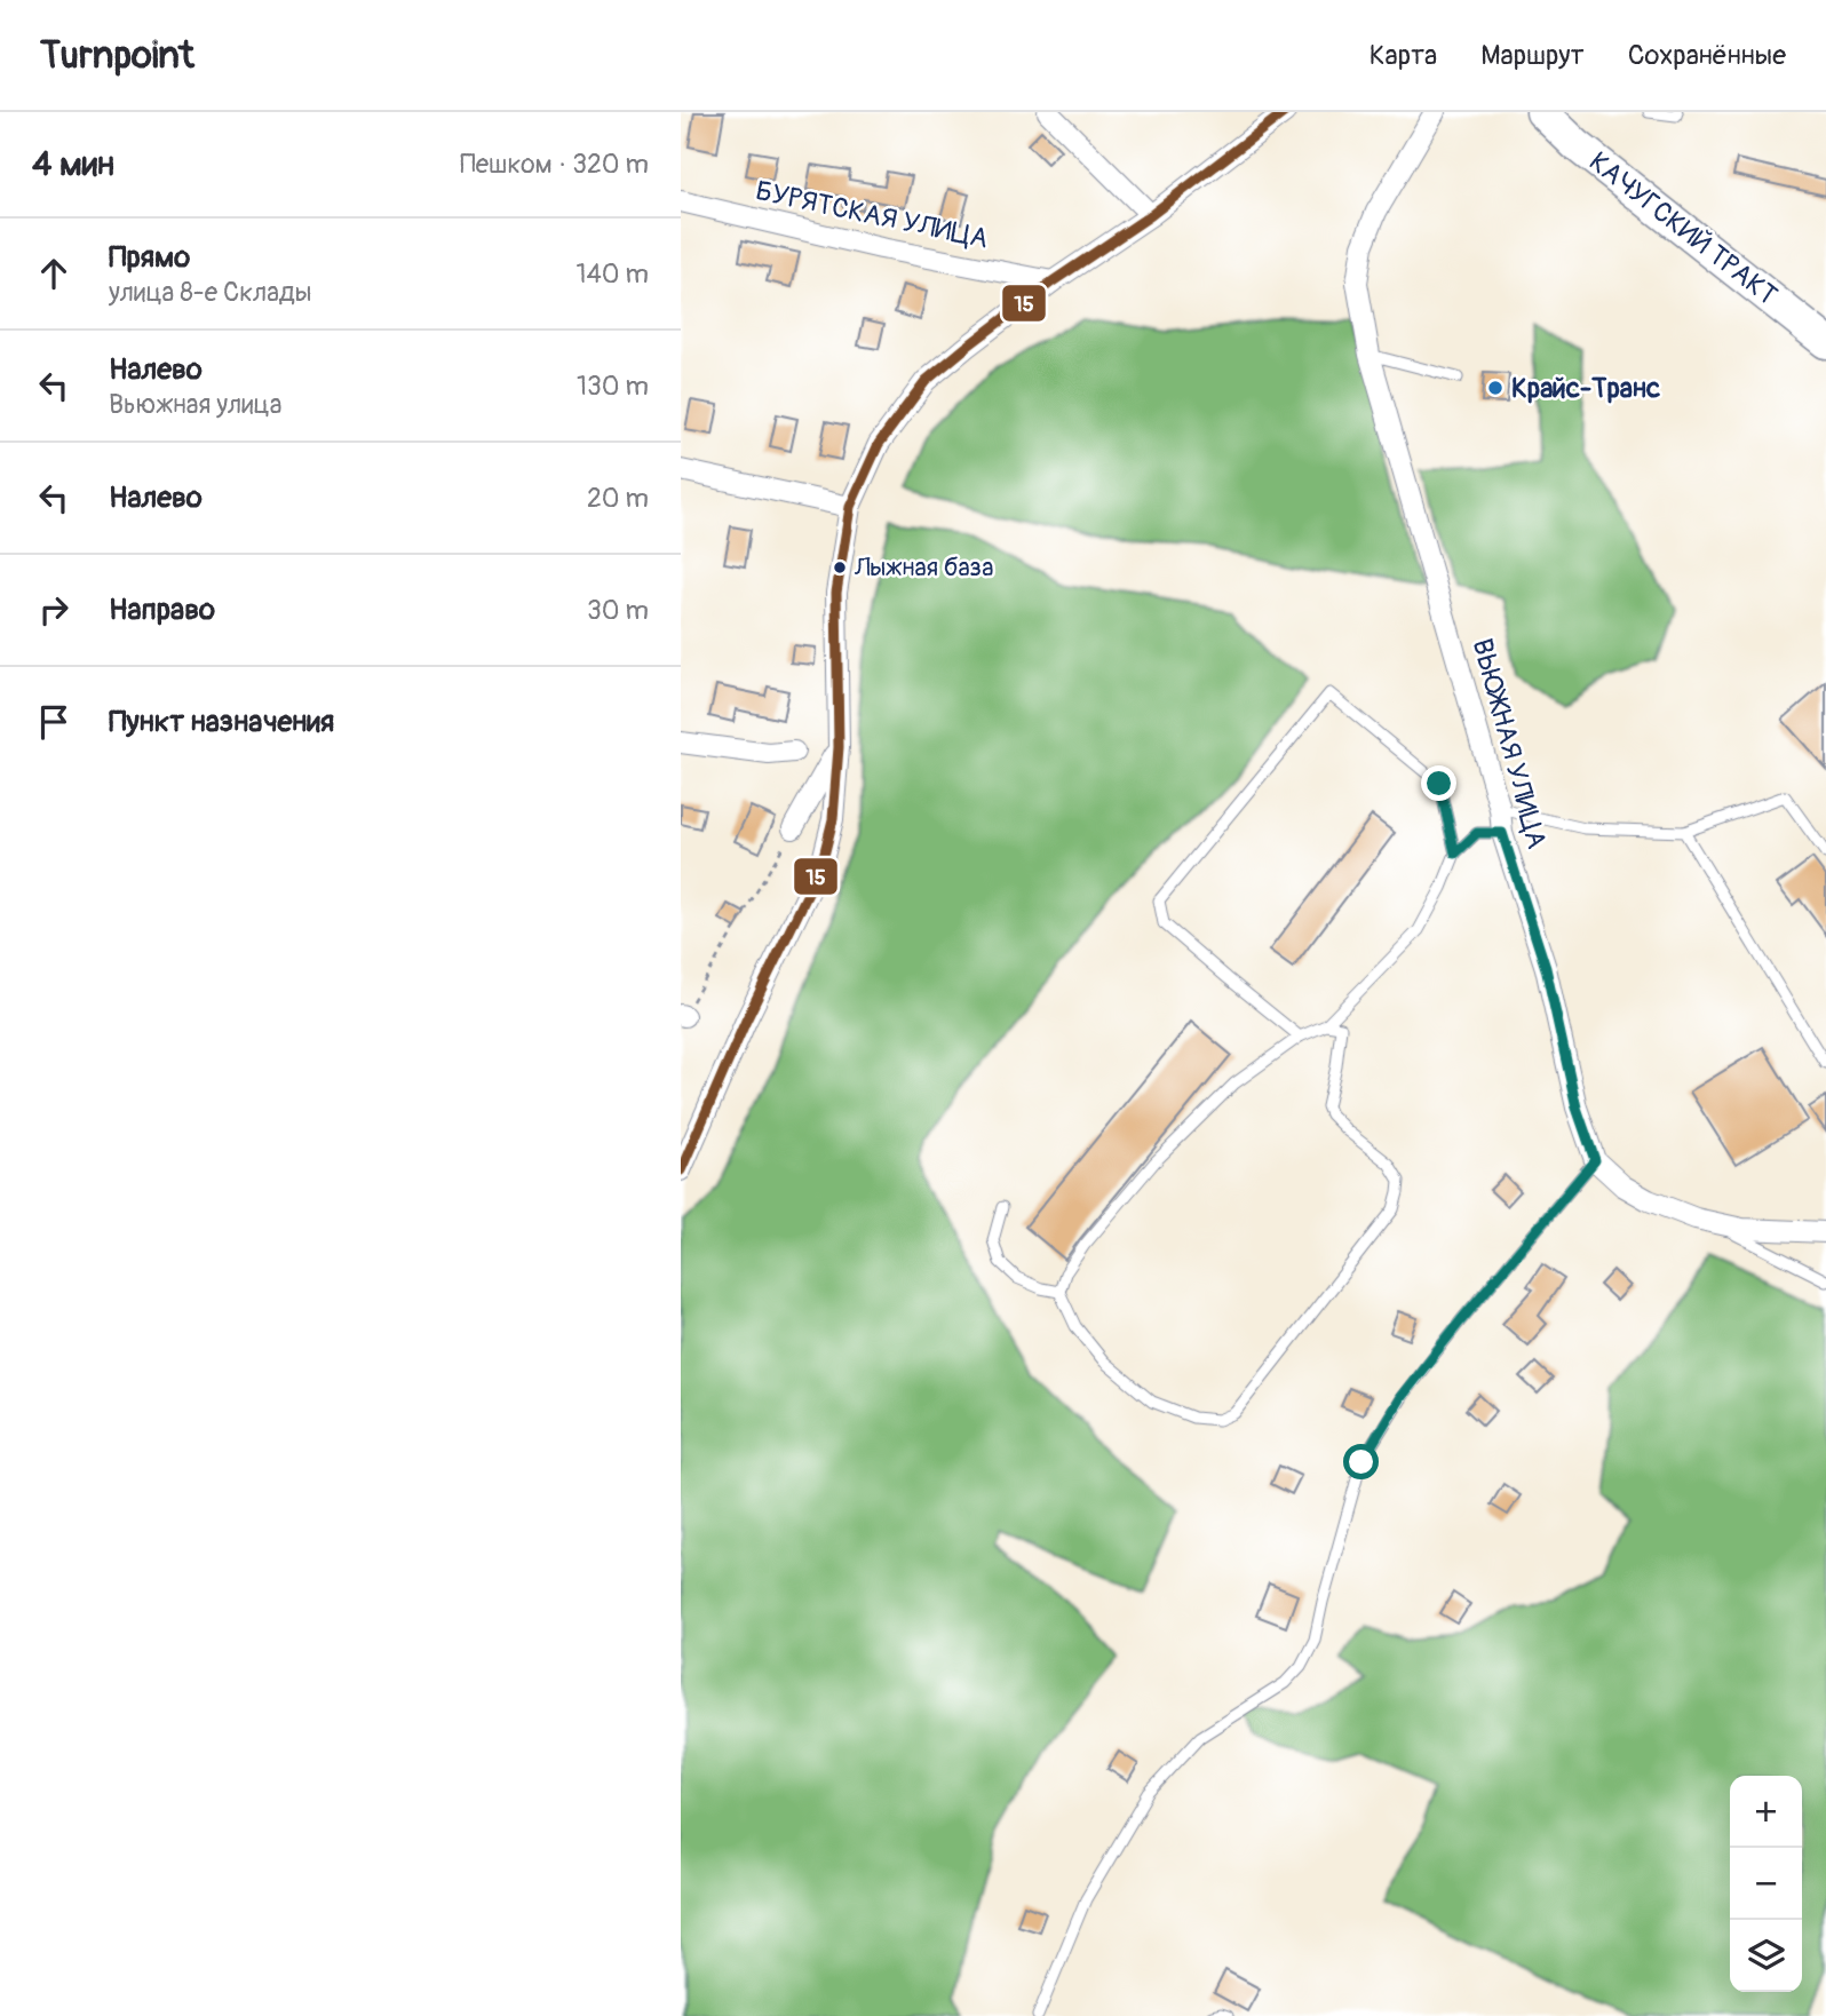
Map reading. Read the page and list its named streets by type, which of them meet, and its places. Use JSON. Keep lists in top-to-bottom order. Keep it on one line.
{"streets":{"main road":["КАЧУГСКИЙ ТРАКТ"],"street":["БУРЯТСКАЯ УЛИЦА","ВЬЮЖНАЯ УЛИЦА"]},"places":["Крайс-Транс","Лыжная база"],"lines":["transit line 15"],"page":{"header":"Turnpoint","nav":["Карта","Маршрут","Сохранённые"],"heading":["4 мин","Пешком · 320 m"],"list":[["Прямо","улица 8-е Склады","140 m"],["Налево","Вьюжная улица","130 m"],["Налево","20 m"],["Направо","30 m"],"Пункт назначения"],"map_buttons":["+","−"]}}
